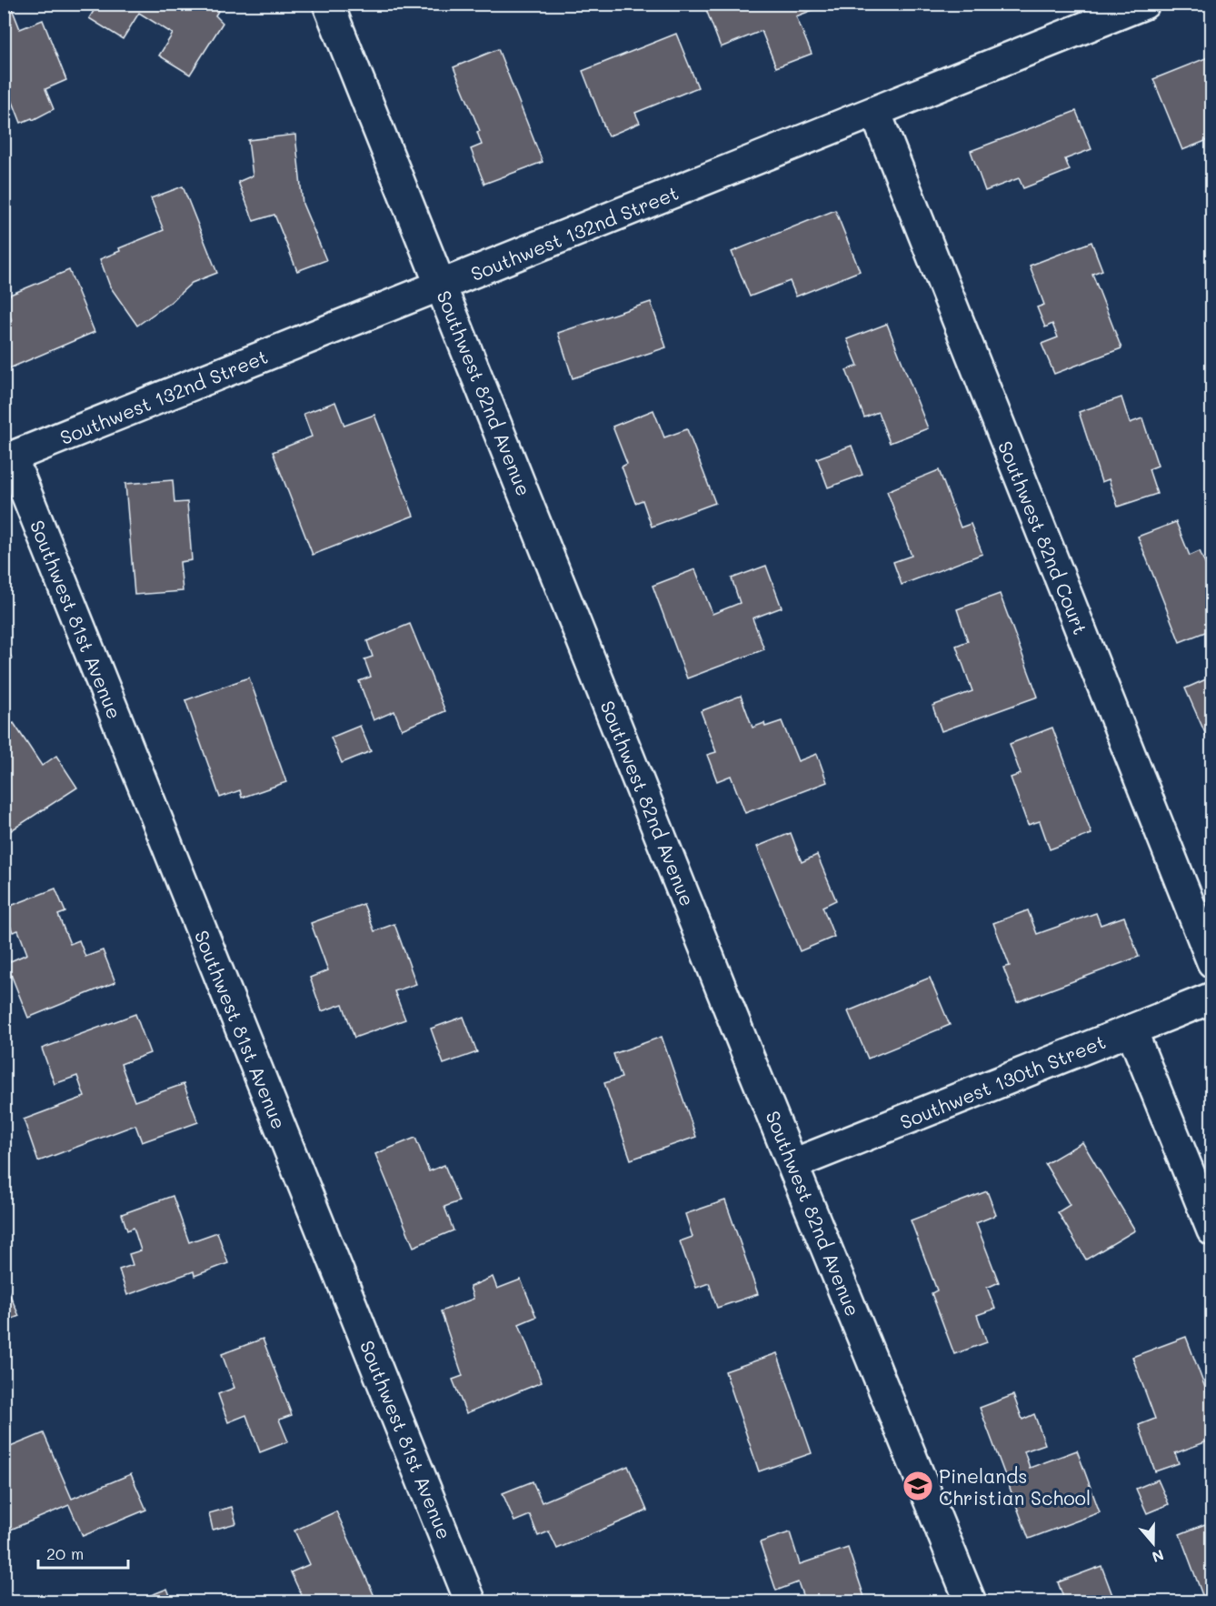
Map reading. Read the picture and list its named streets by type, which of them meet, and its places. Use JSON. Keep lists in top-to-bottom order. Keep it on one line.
{"streets":{"street":["Southwest 132nd Street","Southwest 82nd Avenue","Southwest 82nd Court","Southwest 81st Avenue","Southwest 130th Street"]},"crossings":[["Southwest 132nd Street","Southwest 82nd Avenue"],["Southwest 132nd Street","Southwest 82nd Court"],["Southwest 132nd Street","Southwest 81st Avenue"],["Southwest 82nd Avenue","Southwest 130th Street"]],"places":{"school or university":["Pinelands Christian School"]},"scale_bar":"20 m","north":"bottom"}
